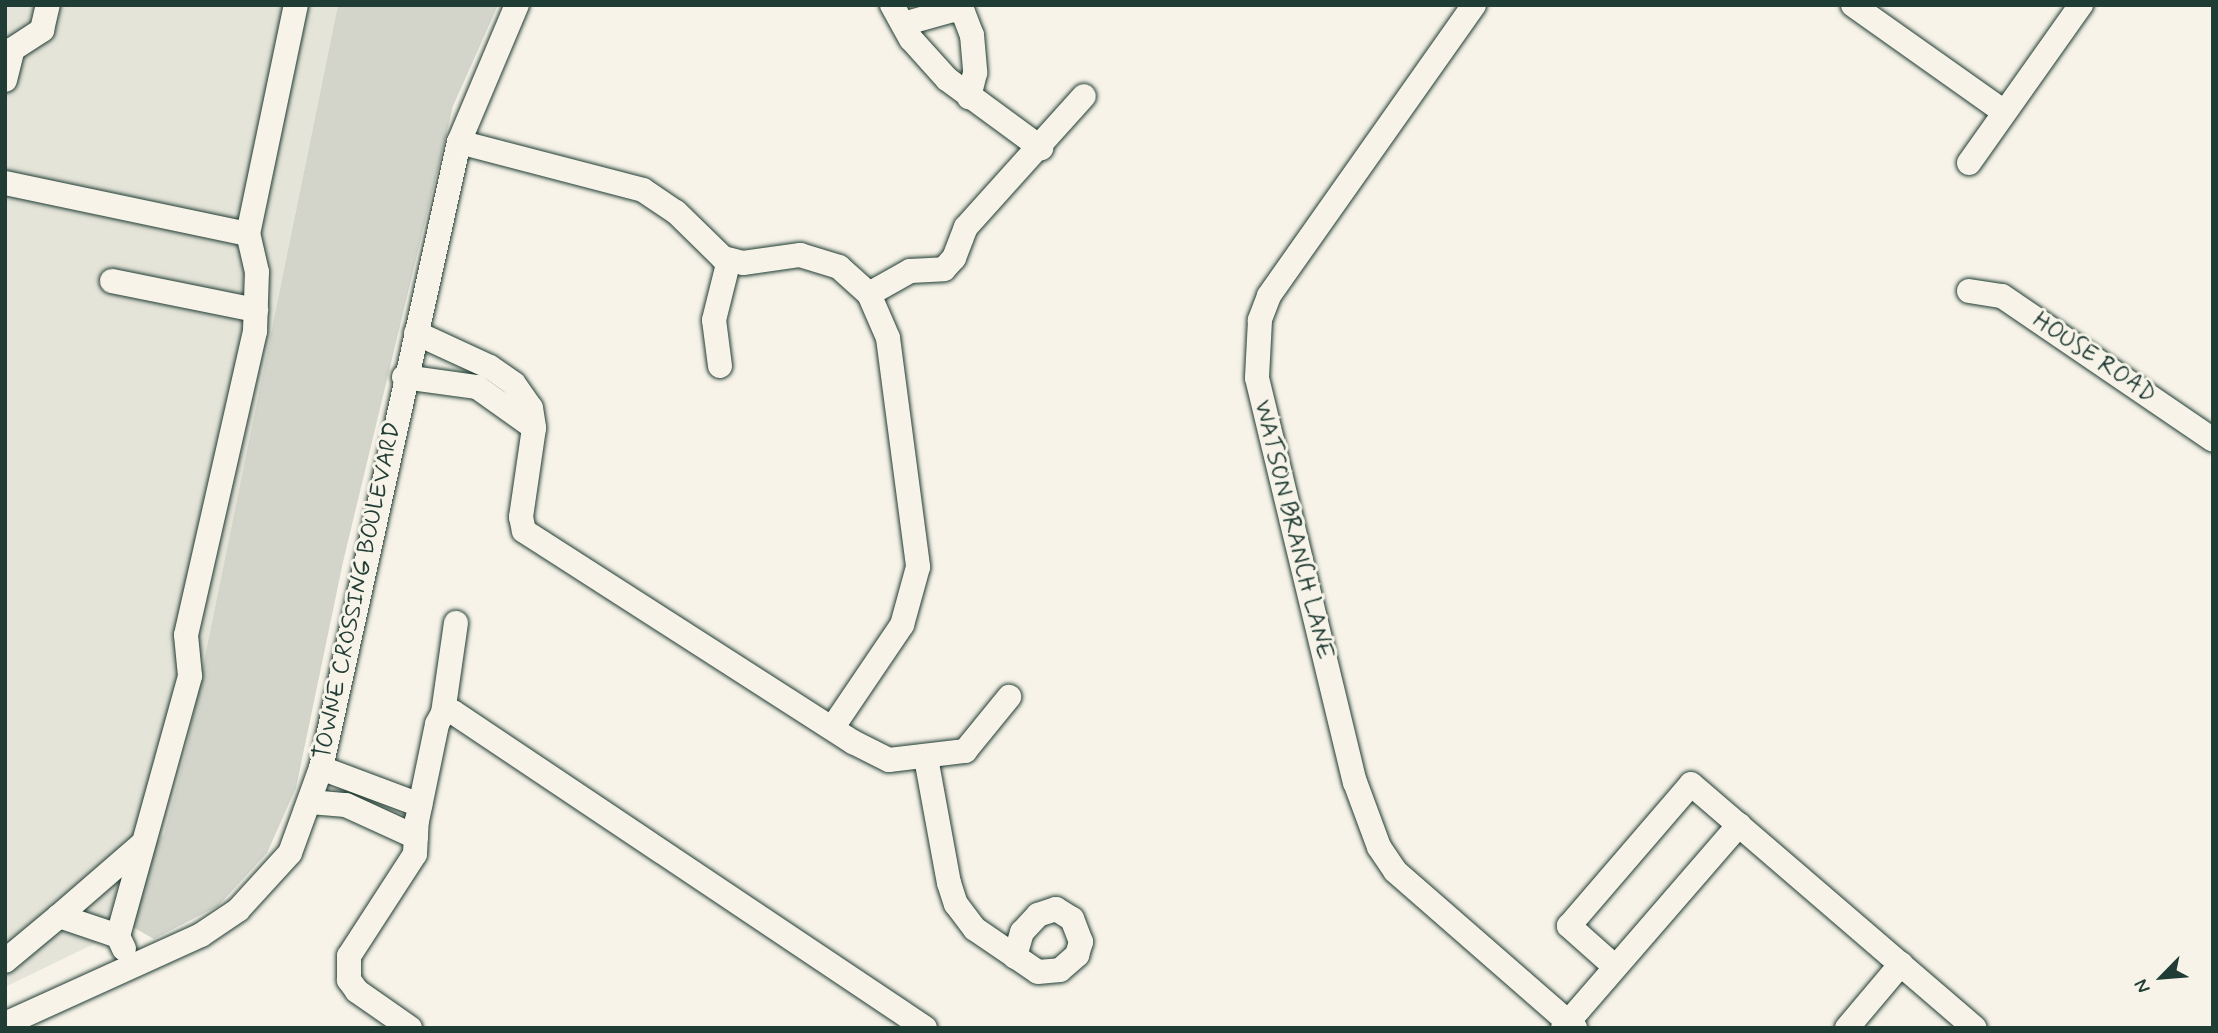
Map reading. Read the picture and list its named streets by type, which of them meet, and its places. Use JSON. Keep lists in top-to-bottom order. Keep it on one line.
{"streets":{"street":["HOUSE ROAD","WATSON BRANCH LANE","TOWNE CROSSING BOULEVARD"]},"north":"bottom left"}
